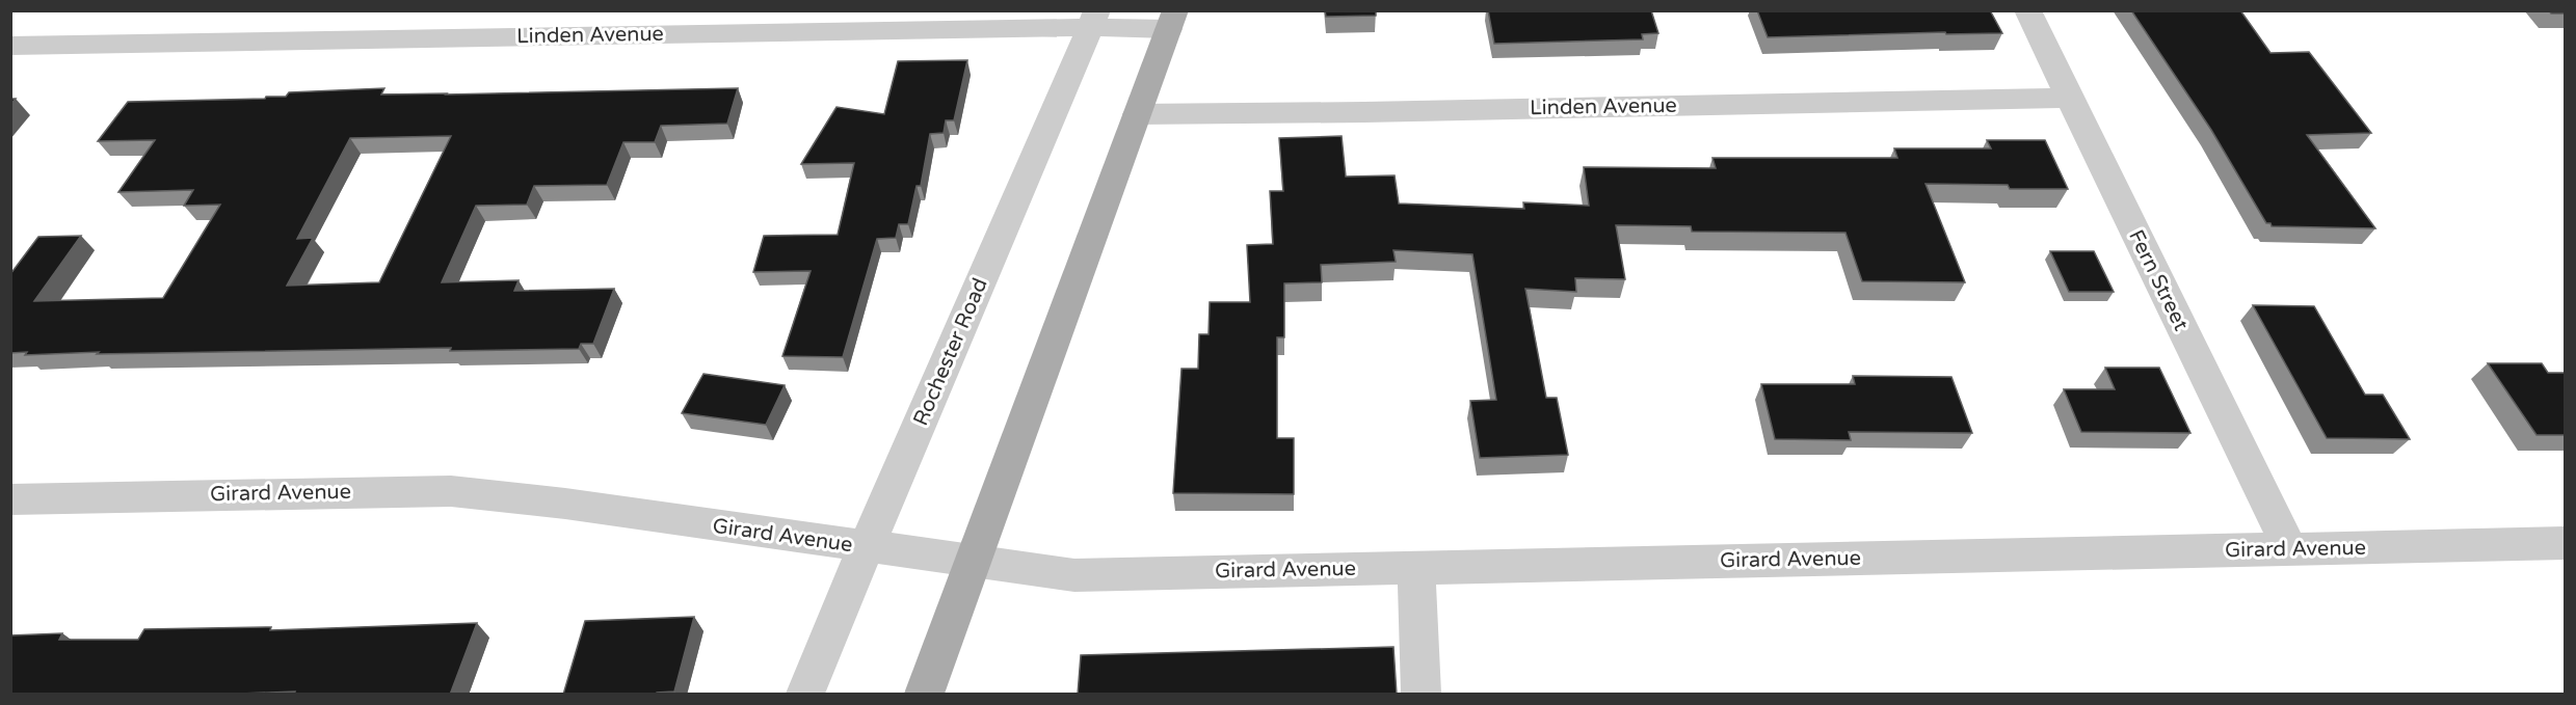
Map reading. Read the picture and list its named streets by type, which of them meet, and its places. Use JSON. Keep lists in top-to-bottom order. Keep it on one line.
{"streets":{"street":["Linden Avenue","Fern Street","Rochester Road","Girard Avenue"]},"crossings":[["Linden Avenue","Fern Street"],["Linden Avenue","Rochester Road"],["Fern Street","Girard Avenue"],["Rochester Road","Girard Avenue"]]}
